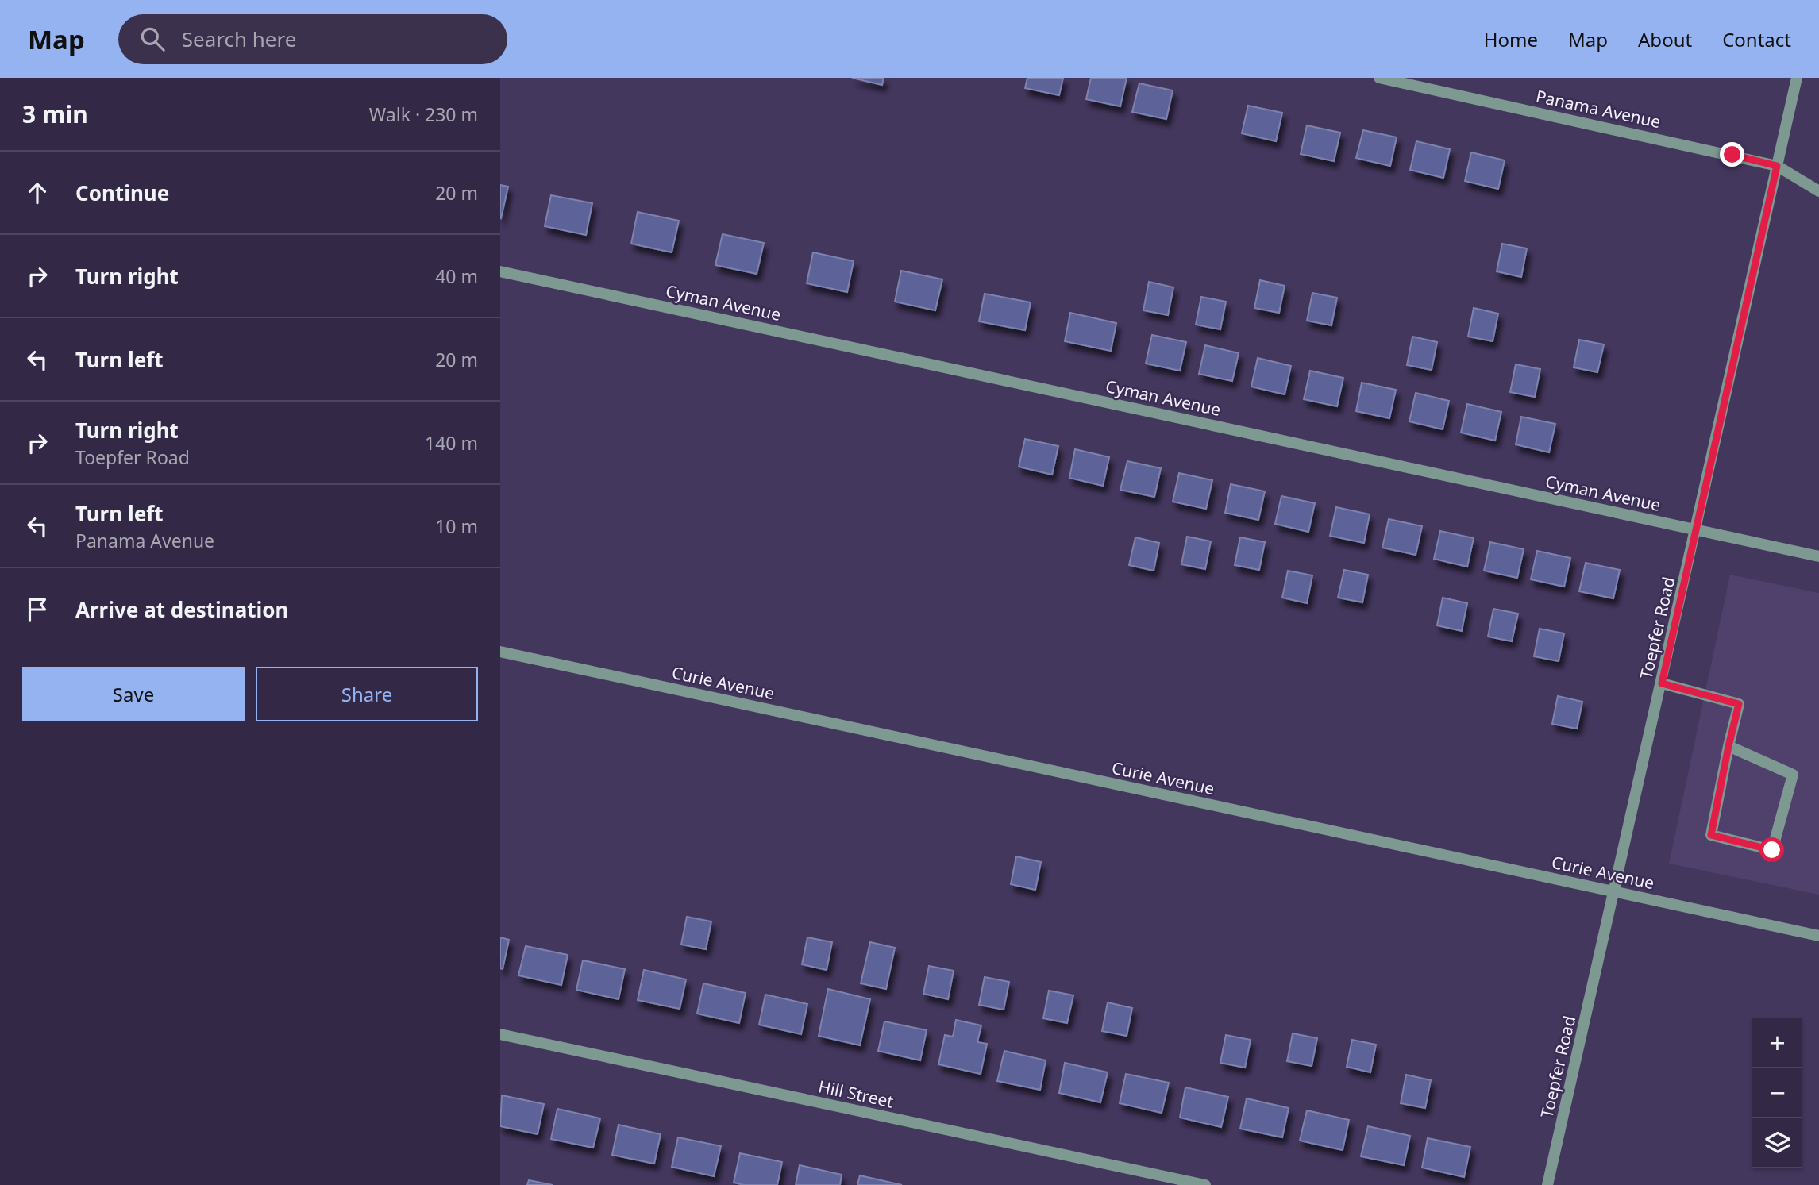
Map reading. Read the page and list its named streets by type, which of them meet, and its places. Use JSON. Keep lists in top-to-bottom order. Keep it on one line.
{"streets":{"street":["Panama Avenue","Cyman Avenue","Toepfer Road","Curie Avenue","Hill Street"]},"crossings":[["Panama Avenue","Toepfer Road"],["Cyman Avenue","Toepfer Road"],["Toepfer Road","Curie Avenue"]],"page":{"header":"Map","search":"Search here","nav":["Home","Map","About","Contact"],"heading":["3 min","Walk · 230 m"],"list":[["Continue","20 m"],["Turn right","40 m"],["Turn left","20 m"],["Turn right","Toepfer Road","140 m"],["Turn left","Panama Avenue","10 m"],"Arrive at destination"],"buttons":["Save","Share"],"map_buttons":["+","−"]}}
